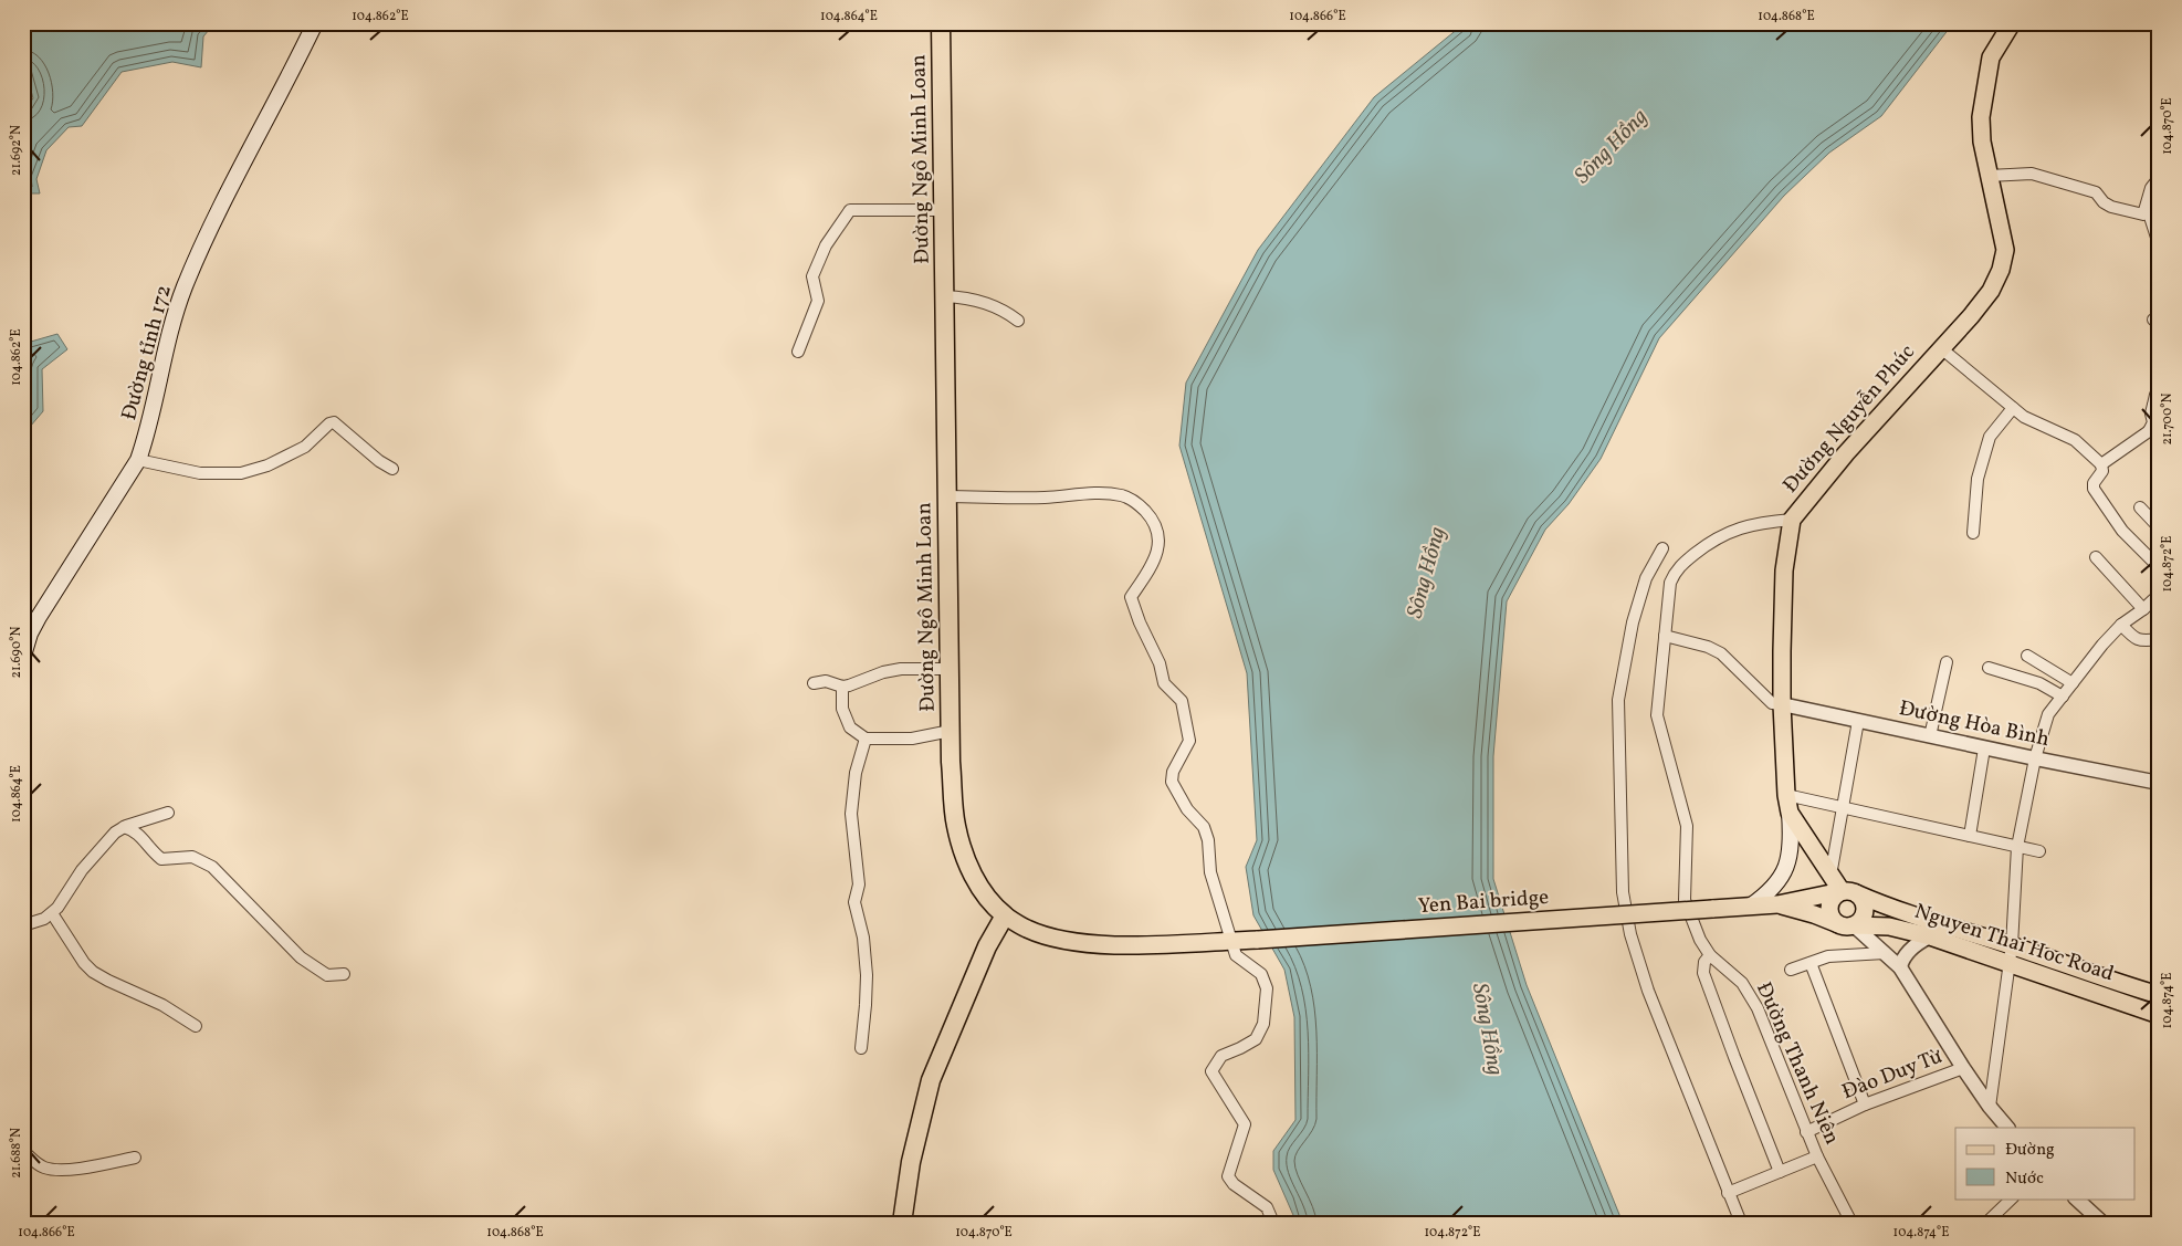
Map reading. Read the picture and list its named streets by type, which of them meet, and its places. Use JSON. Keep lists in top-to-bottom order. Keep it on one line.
{"streets":{"highway":["Đường Ngô Minh Loan"],"main road":["Đường tỉnh 172","Đường Nguyễn Phúc","Yen Bai bridge","Nguyen Thai Hoc Road"],"street":["Đường Hòa Bình","Đường Thanh Niên","Đào Duy Từ"]},"crossings":[["Đường Ngô Minh Loan","Yen Bai bridge"],["Đường Nguyễn Phúc","Đường Hòa Bình"],["Đường Nguyễn Phúc","Nguyen Thai Hoc Road"],["Đường Nguyễn Phúc","Đường Thanh Niên"],["Đường Thanh Niên","Đào Duy Từ"]],"water":["Sông Hồng"],"legend":["Đường","Nước"],"coordinates":["104.862°E","104.864°E","104.866°E","104.868°E","104.870°E","21.692°N","21.700°N","104.872°E","21.690°N","104.874°E","21.688°N"]}
